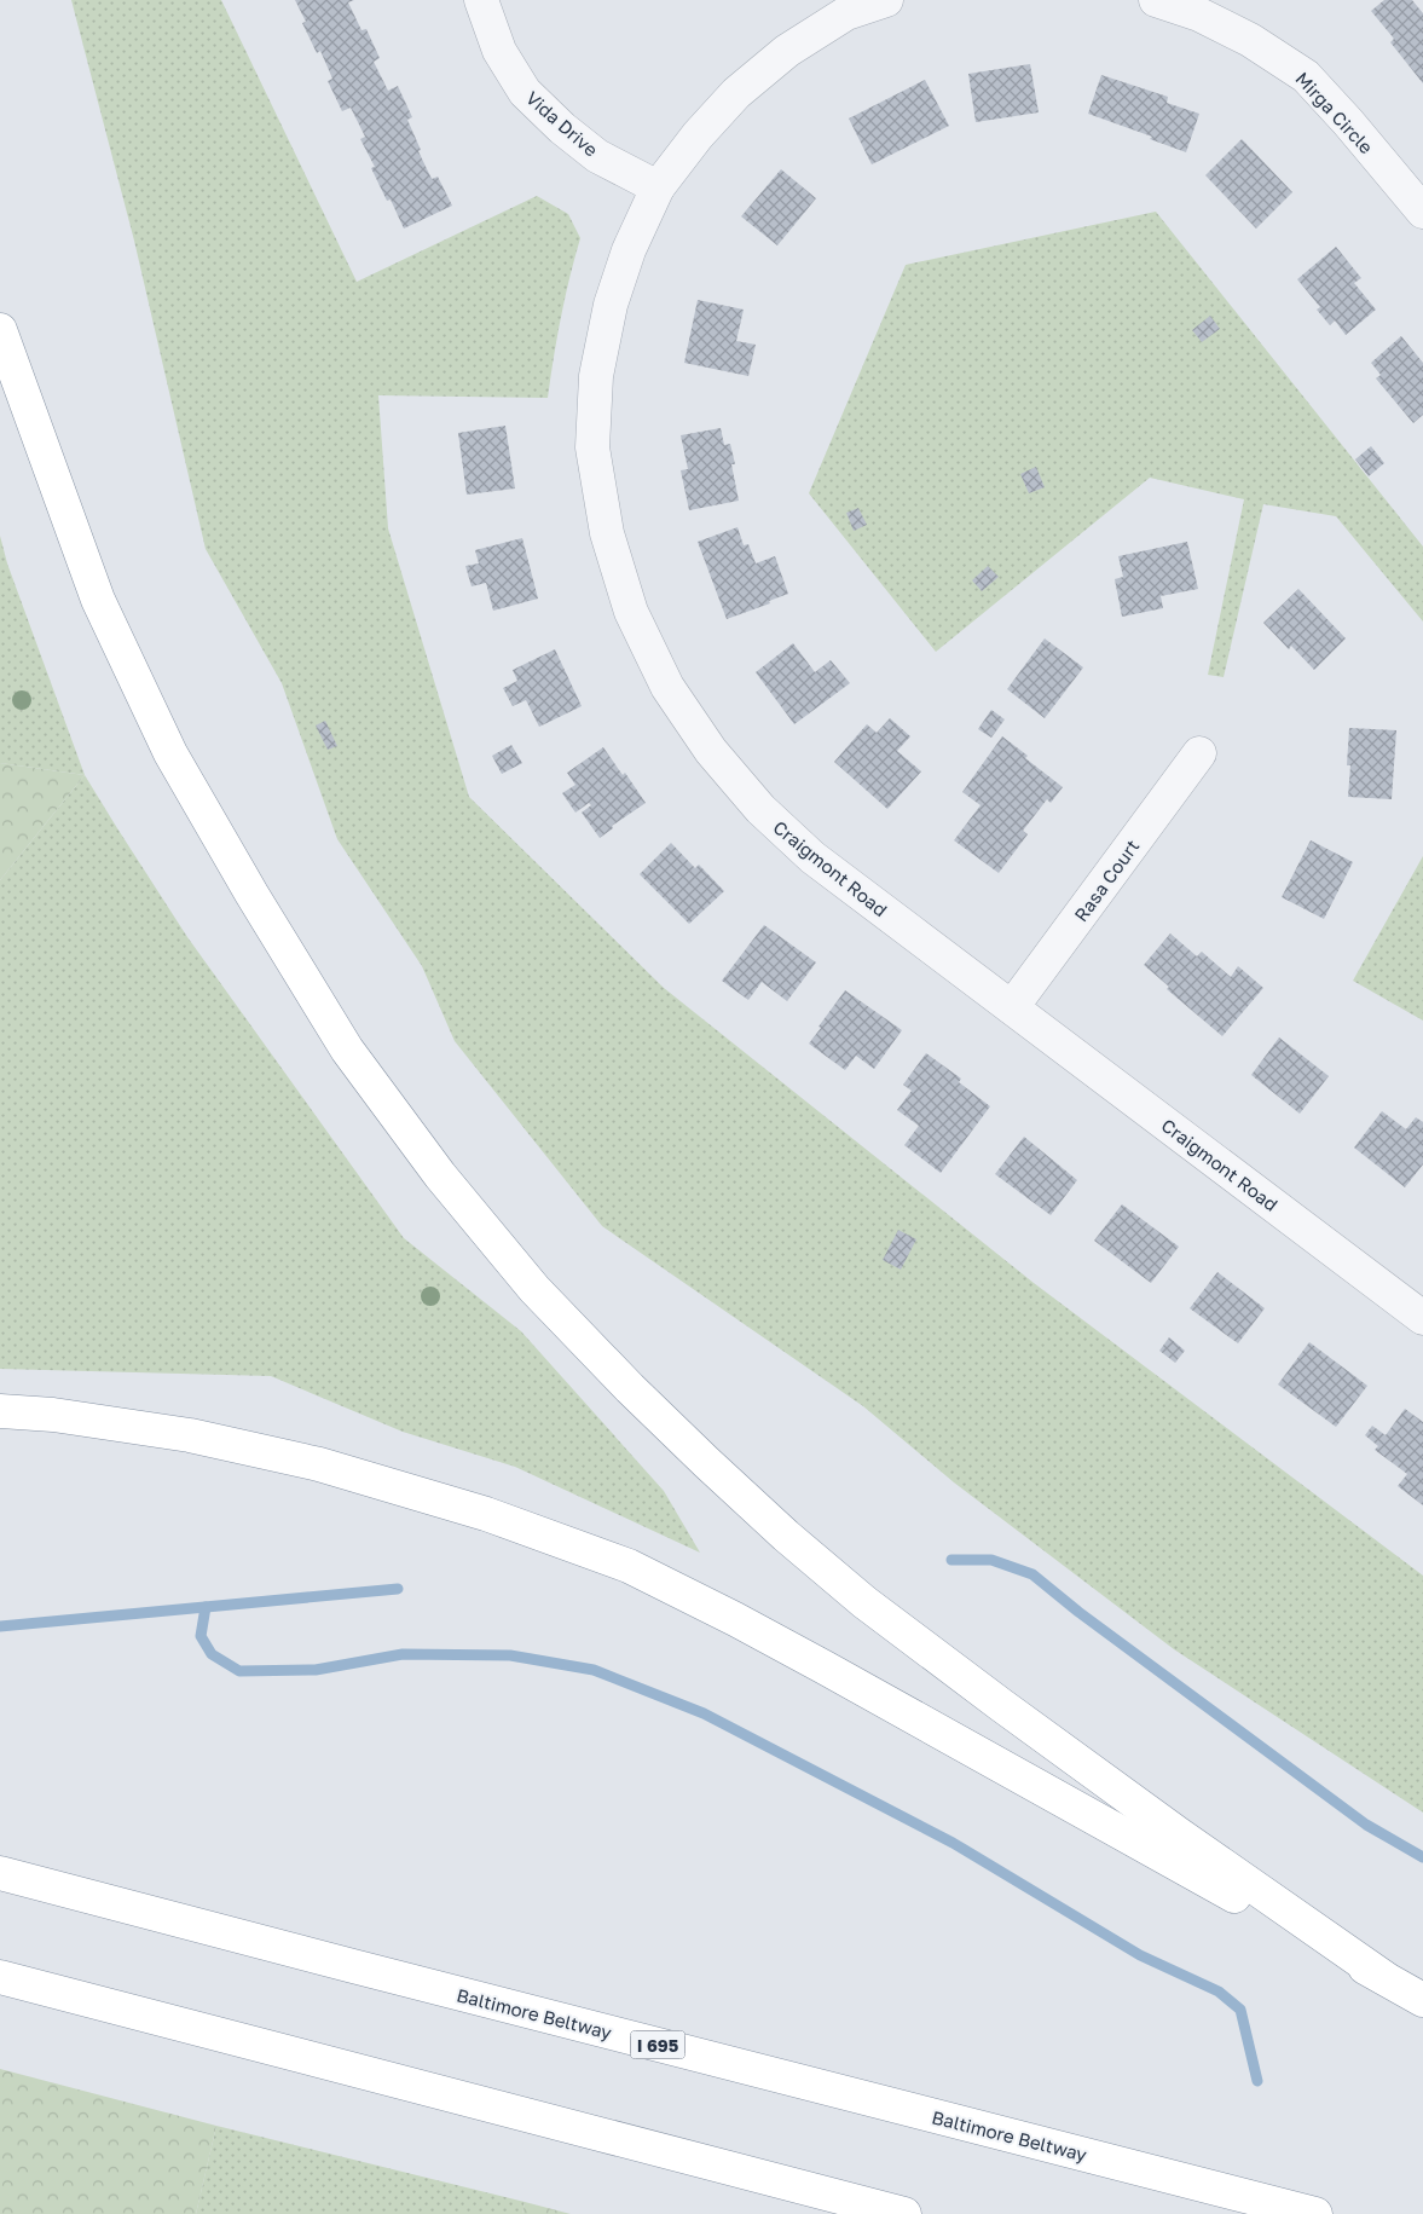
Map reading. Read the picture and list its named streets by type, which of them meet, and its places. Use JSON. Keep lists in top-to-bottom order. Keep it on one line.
{"streets":{"highway":["Baltimore Beltway","I 695"],"street":["Mirga Circle","Vida Drive","Craigmont Road","Rasa Court"]},"crossings":[["Vida Drive","Craigmont Road"],["Craigmont Road","Rasa Court"]]}
